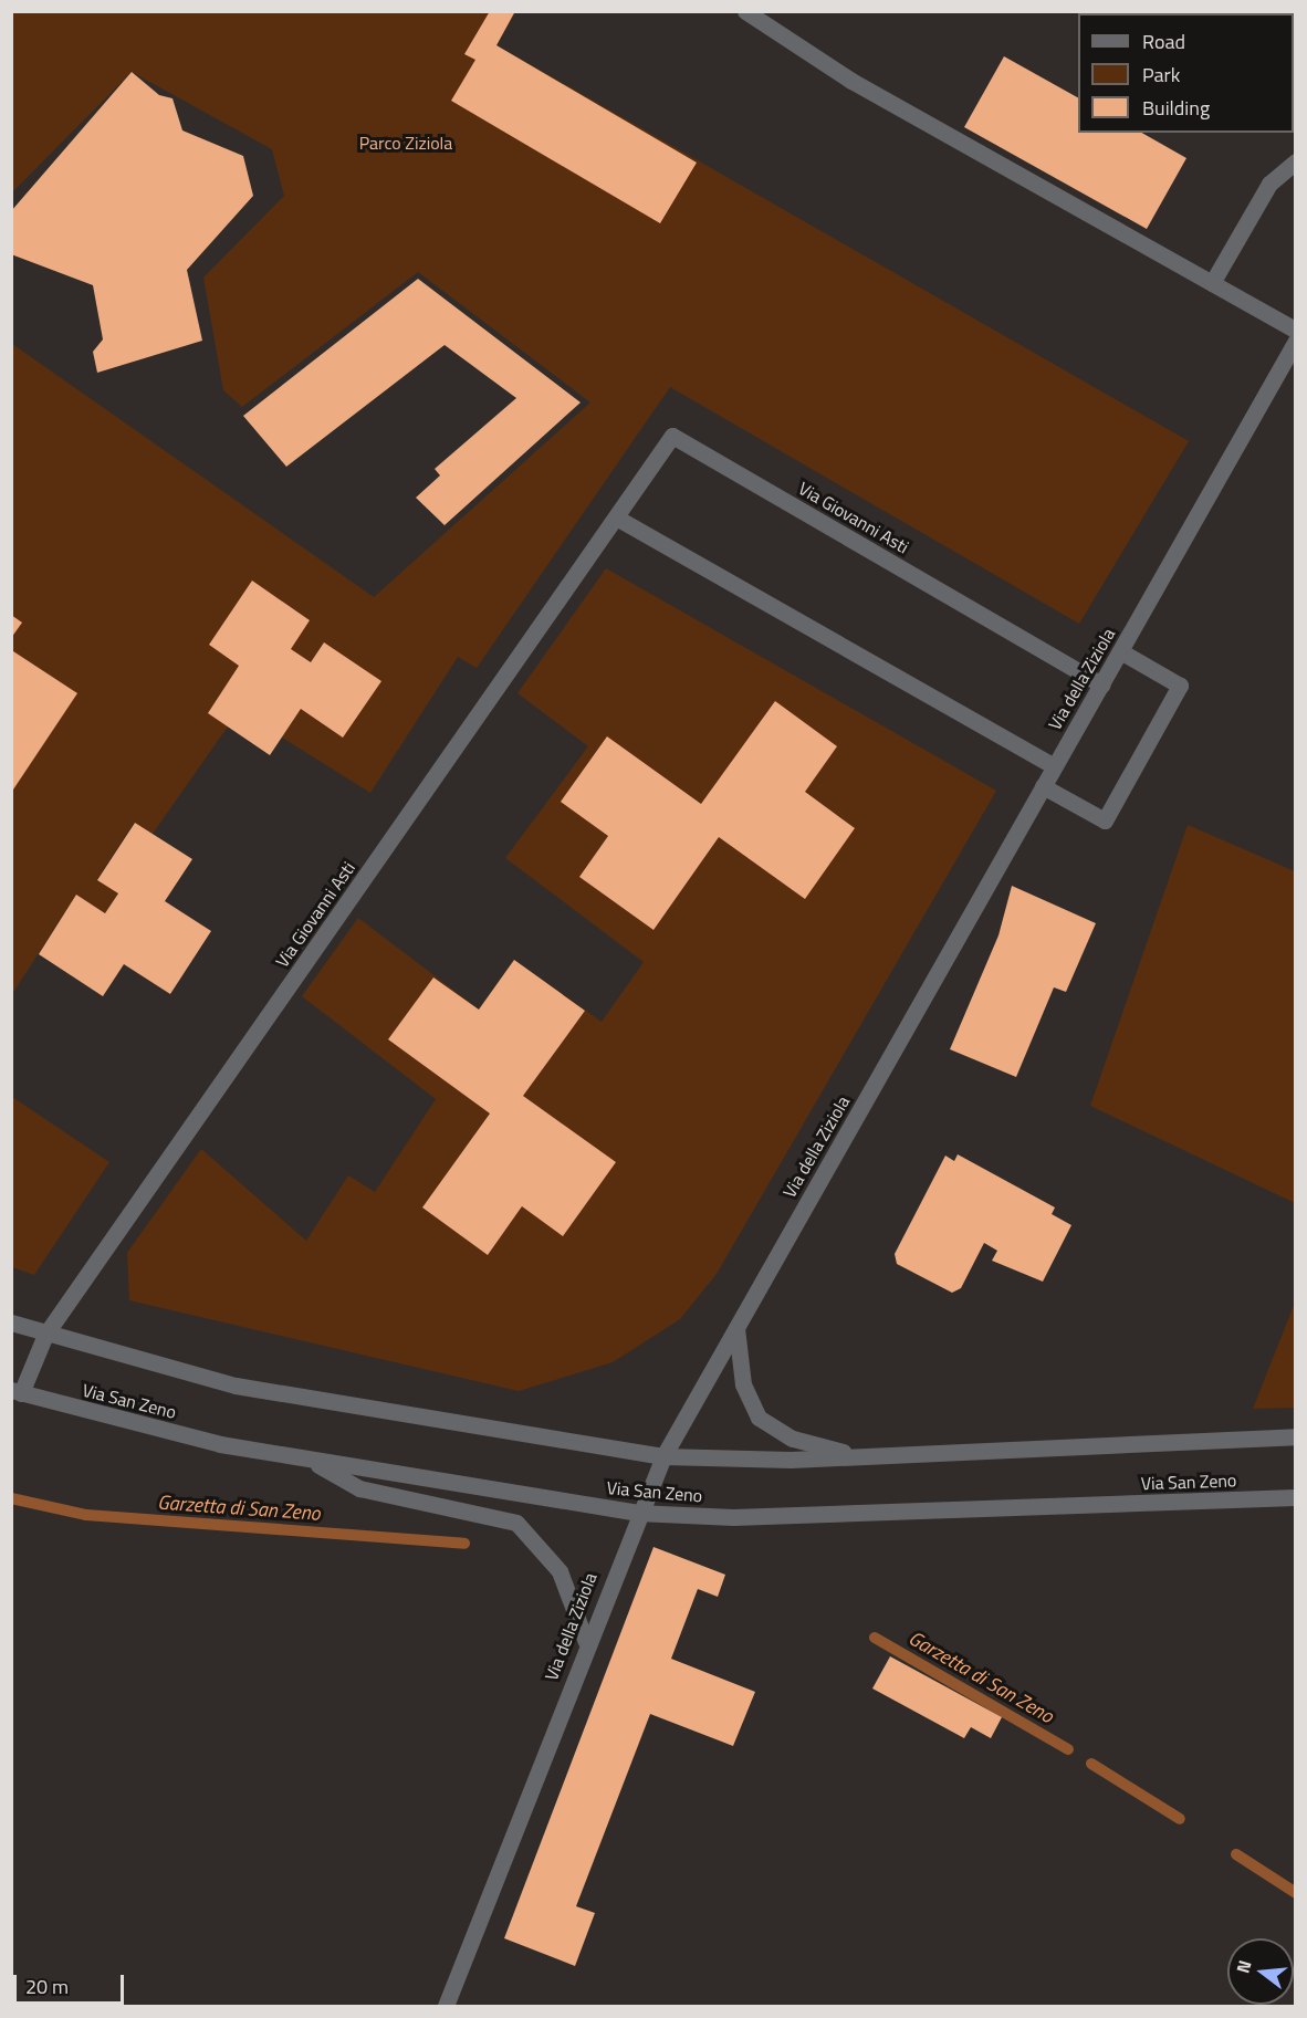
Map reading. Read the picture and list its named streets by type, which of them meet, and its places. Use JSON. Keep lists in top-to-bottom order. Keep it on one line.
{"streets":{"street":["Via Giovanni Asti","Via della Ziziola","Via San Zeno"]},"crossings":[["Via Giovanni Asti","Via della Ziziola"],["Via Giovanni Asti","Via San Zeno"],["Via della Ziziola","Via San Zeno"]],"water":["Garzetta di San Zeno"],"parks":["Parco Ziziola"],"legend":["Road","Park","Building"],"scale_bar":"20 m","north":"left"}
